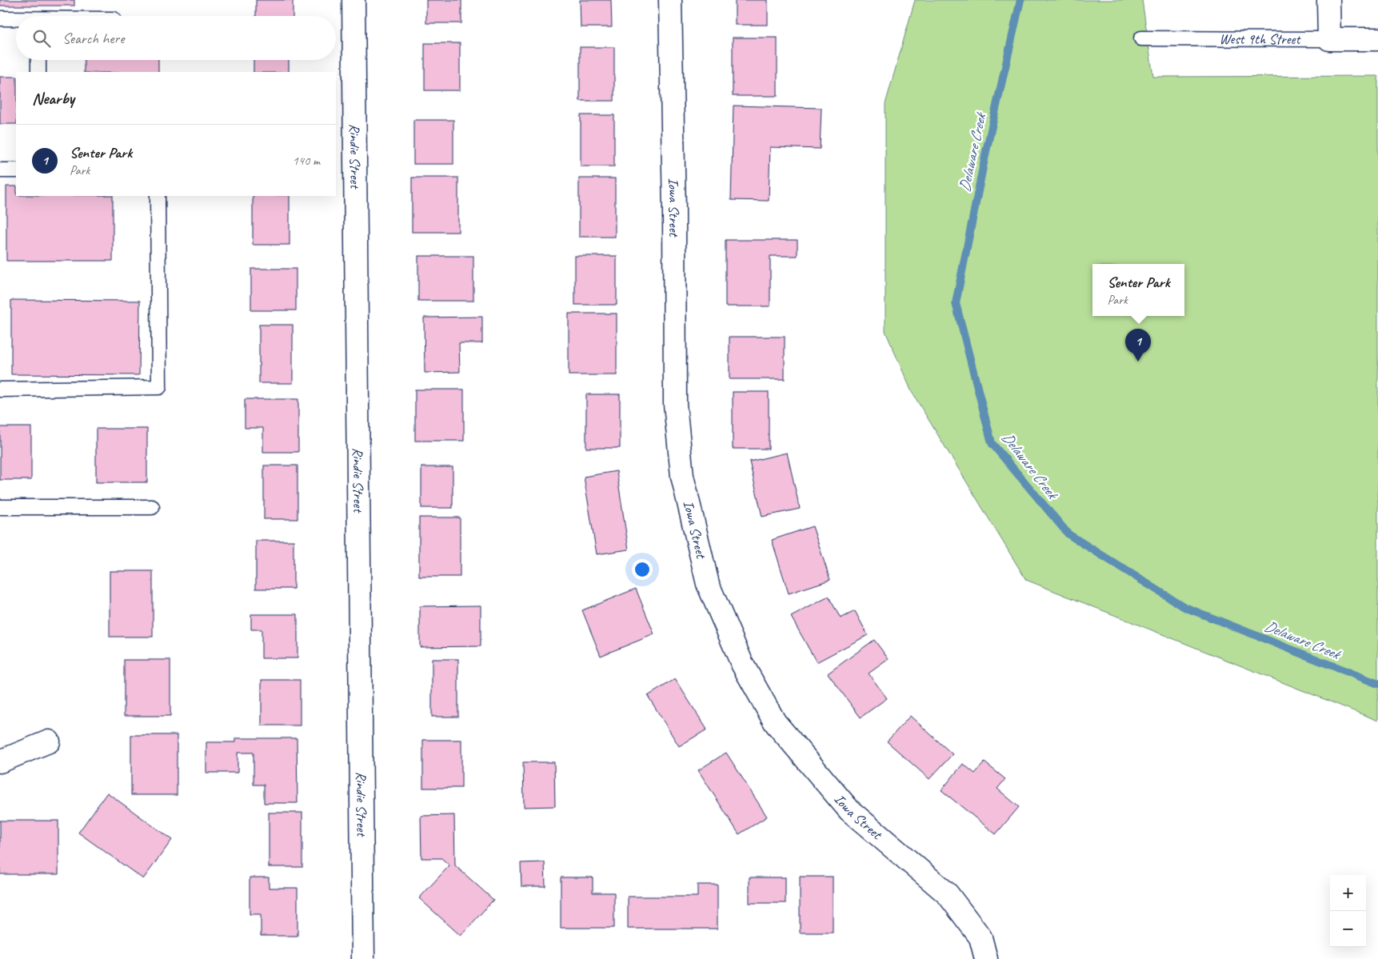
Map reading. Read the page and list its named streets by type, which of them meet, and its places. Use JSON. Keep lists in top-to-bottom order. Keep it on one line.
{"streets":{"street":["West 9th Street","Rindie Street","Iowa Street"]},"water":["Delaware Creek"],"page":{"search":"Search here","heading":"Nearby","list":[{"mark":"1","name":"Senter Park","note":"Park","value":"140 m"}],"popup":["Senter Park","Park"],"pins":"1","map_buttons":["+","−"]}}
